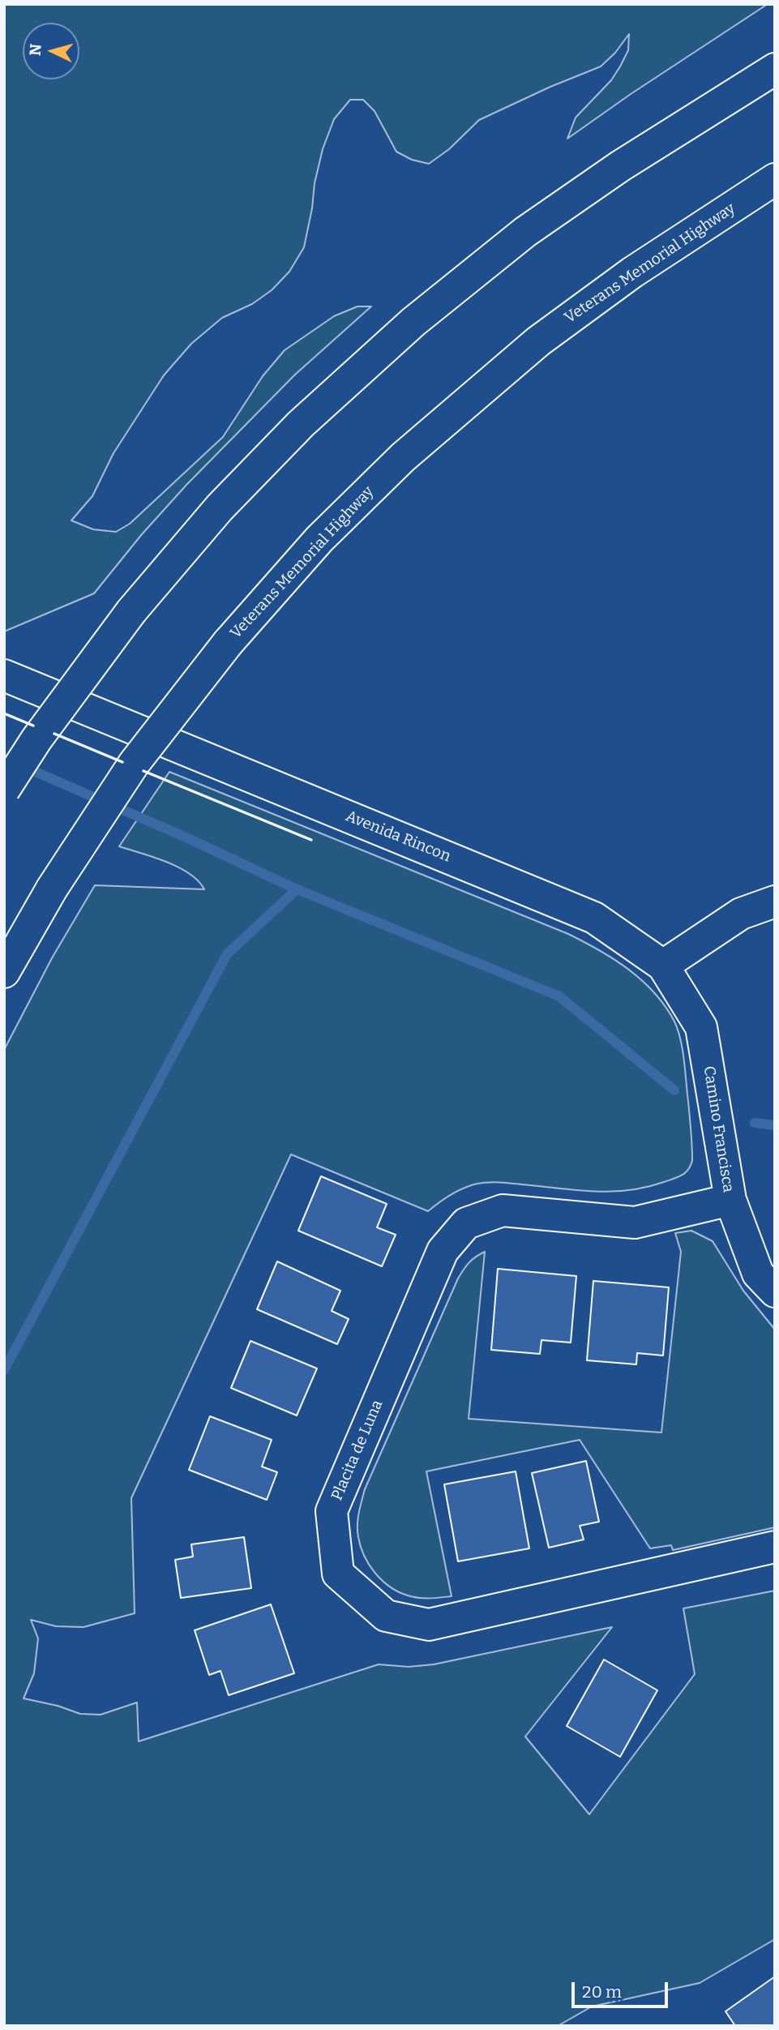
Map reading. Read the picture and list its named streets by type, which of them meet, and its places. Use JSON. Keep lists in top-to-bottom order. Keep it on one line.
{"streets":{"main road":["Veterans Memorial Highway","Avenida Rincon","Camino Francisca","Placita de Luna"]},"crossings":[["Avenida Rincon","Camino Francisca"],["Camino Francisca","Placita de Luna"]],"scale_bar":"20 m","north":"left"}
